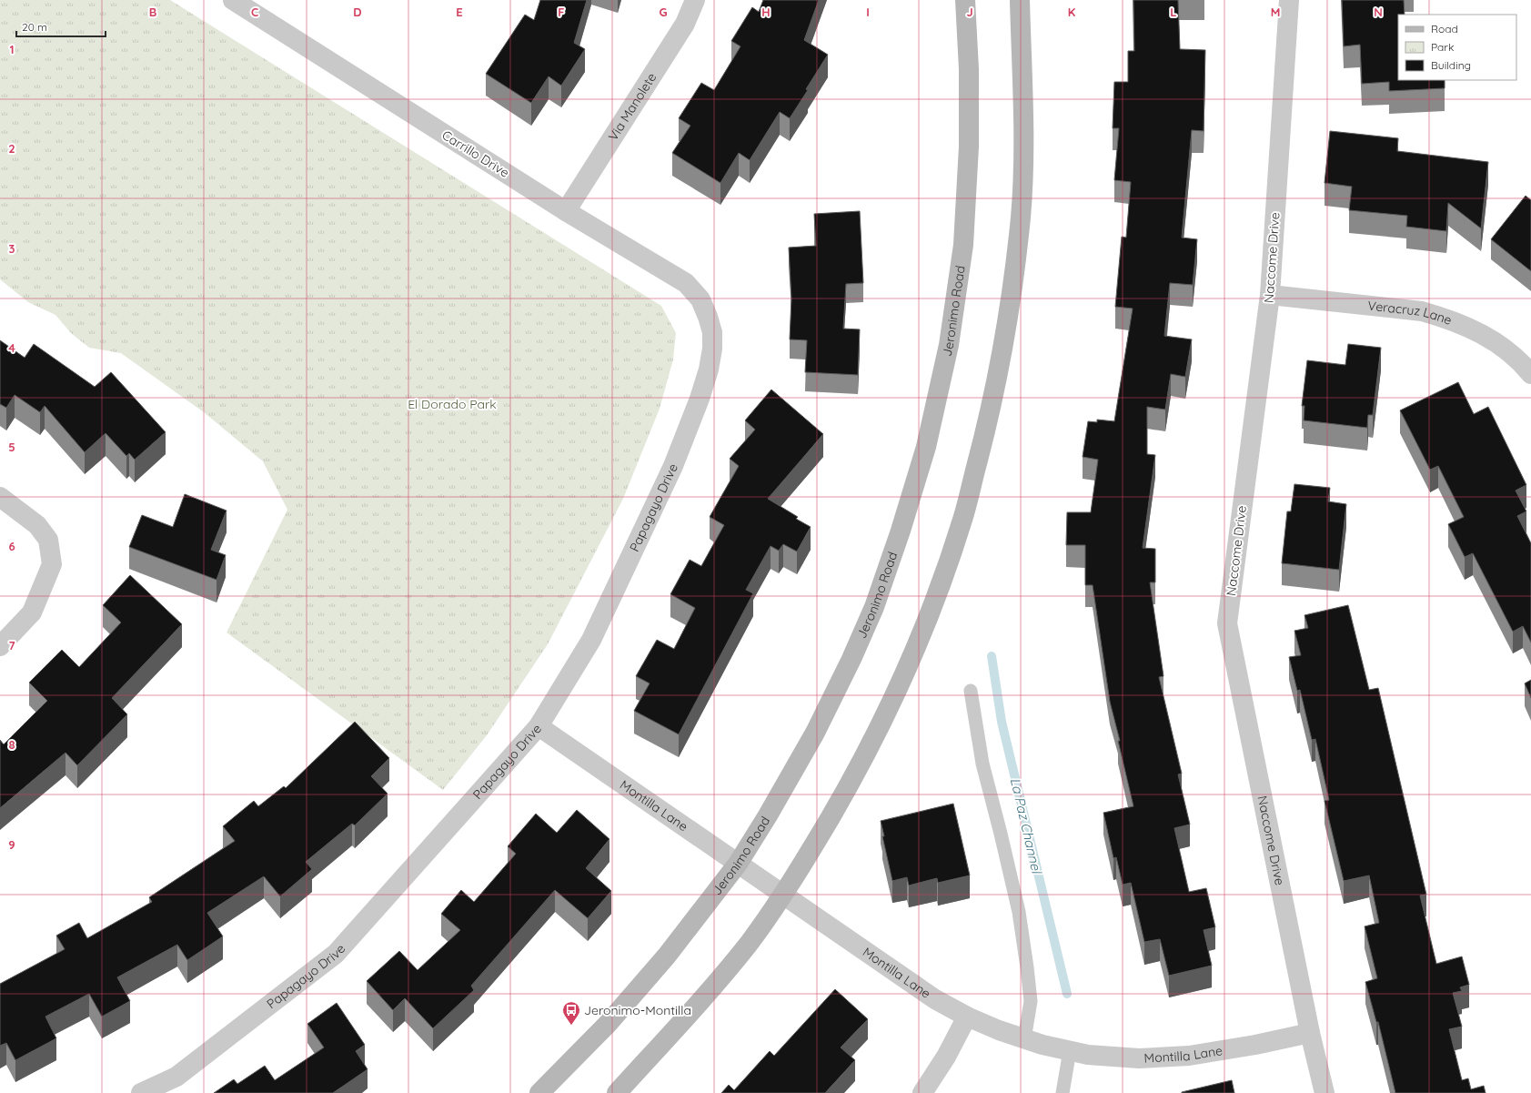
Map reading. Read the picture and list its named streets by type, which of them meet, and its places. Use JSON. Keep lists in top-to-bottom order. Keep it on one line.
{"streets":{"main road":["Jeronimo Road"],"street":["Via Manolete","Carrillo Drive","Naccome Drive","Veracruz Lane","Papagayo Drive","Montilla Lane"]},"crossings":[["Via Manolete","Carrillo Drive"],["Carrillo Drive","Papagayo Drive"],["Naccome Drive","Veracruz Lane"],["Naccome Drive","Montilla Lane"],["Jeronimo Road","Montilla Lane"],["Papagayo Drive","Montilla Lane"]],"water":["La Paz Channel"],"parks":["El Dorado Park"],"places":{"bus stop":["Jeronimo-Montilla"]},"legend":["Road","Park","Building"],"scale_bar":"20 m","grid":{"columns":["B","C","D","E","F","G","H","I","J","K","L","M","N"],"rows":["1","2","3","4","5","6","7","8","9"]}}
